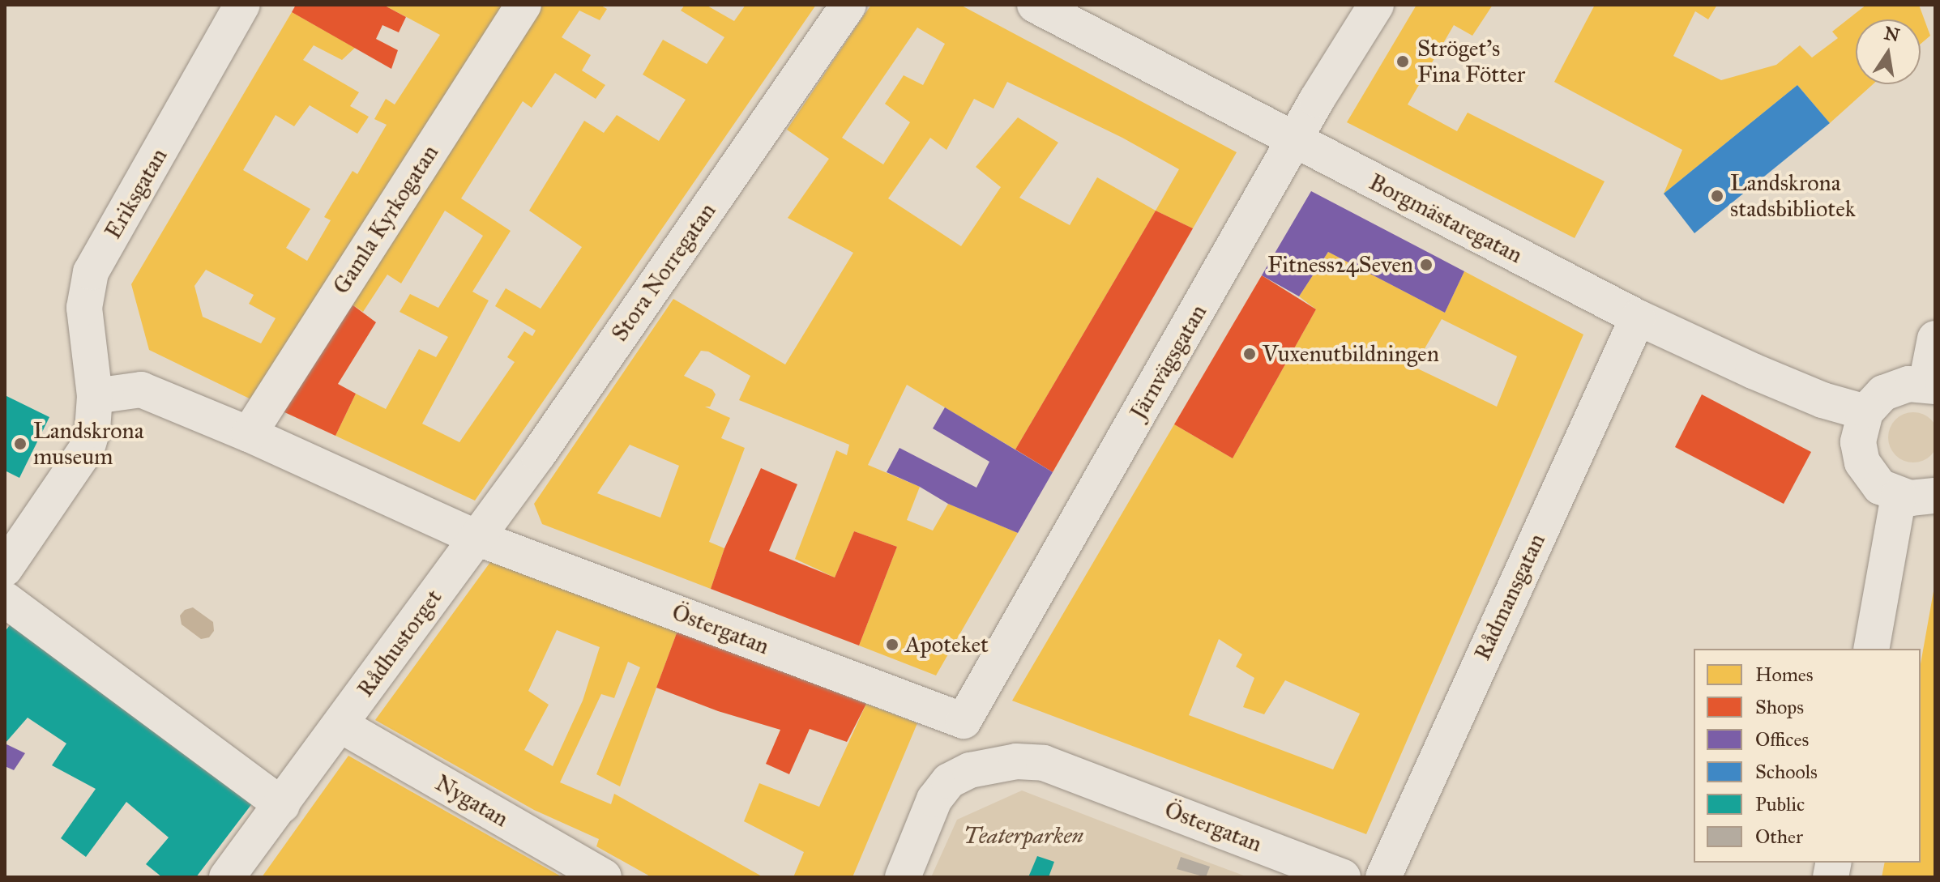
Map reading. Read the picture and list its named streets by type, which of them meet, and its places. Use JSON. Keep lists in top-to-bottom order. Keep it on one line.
{"streets":{"street":["Eriksgatan","Borgmästaregatan","Gamla Kyrkogatan","Stora Norregatan","Järnvägsgatan","Rådmansgatan","Östergatan","Rådhustorget","Nygatan"]},"crossings":[["Borgmästaregatan","Järnvägsgatan"],["Borgmästaregatan","Rådmansgatan"],["Stora Norregatan","Östergatan"],["Stora Norregatan","Rådhustorget"],["Järnvägsgatan","Östergatan"],["Östergatan","Rådhustorget"],["Rådhustorget","Nygatan"]],"parks":["Teaterparken"],"places":["Ströget's Fina Fötter","Landskrona stadsbibliotek","Fitness24Seven","Vuxenutbildningen","Landskrona museum","Apoteket"],"legend":["Homes","Shops","Offices","Schools","Public","Other"],"north":"top"}
